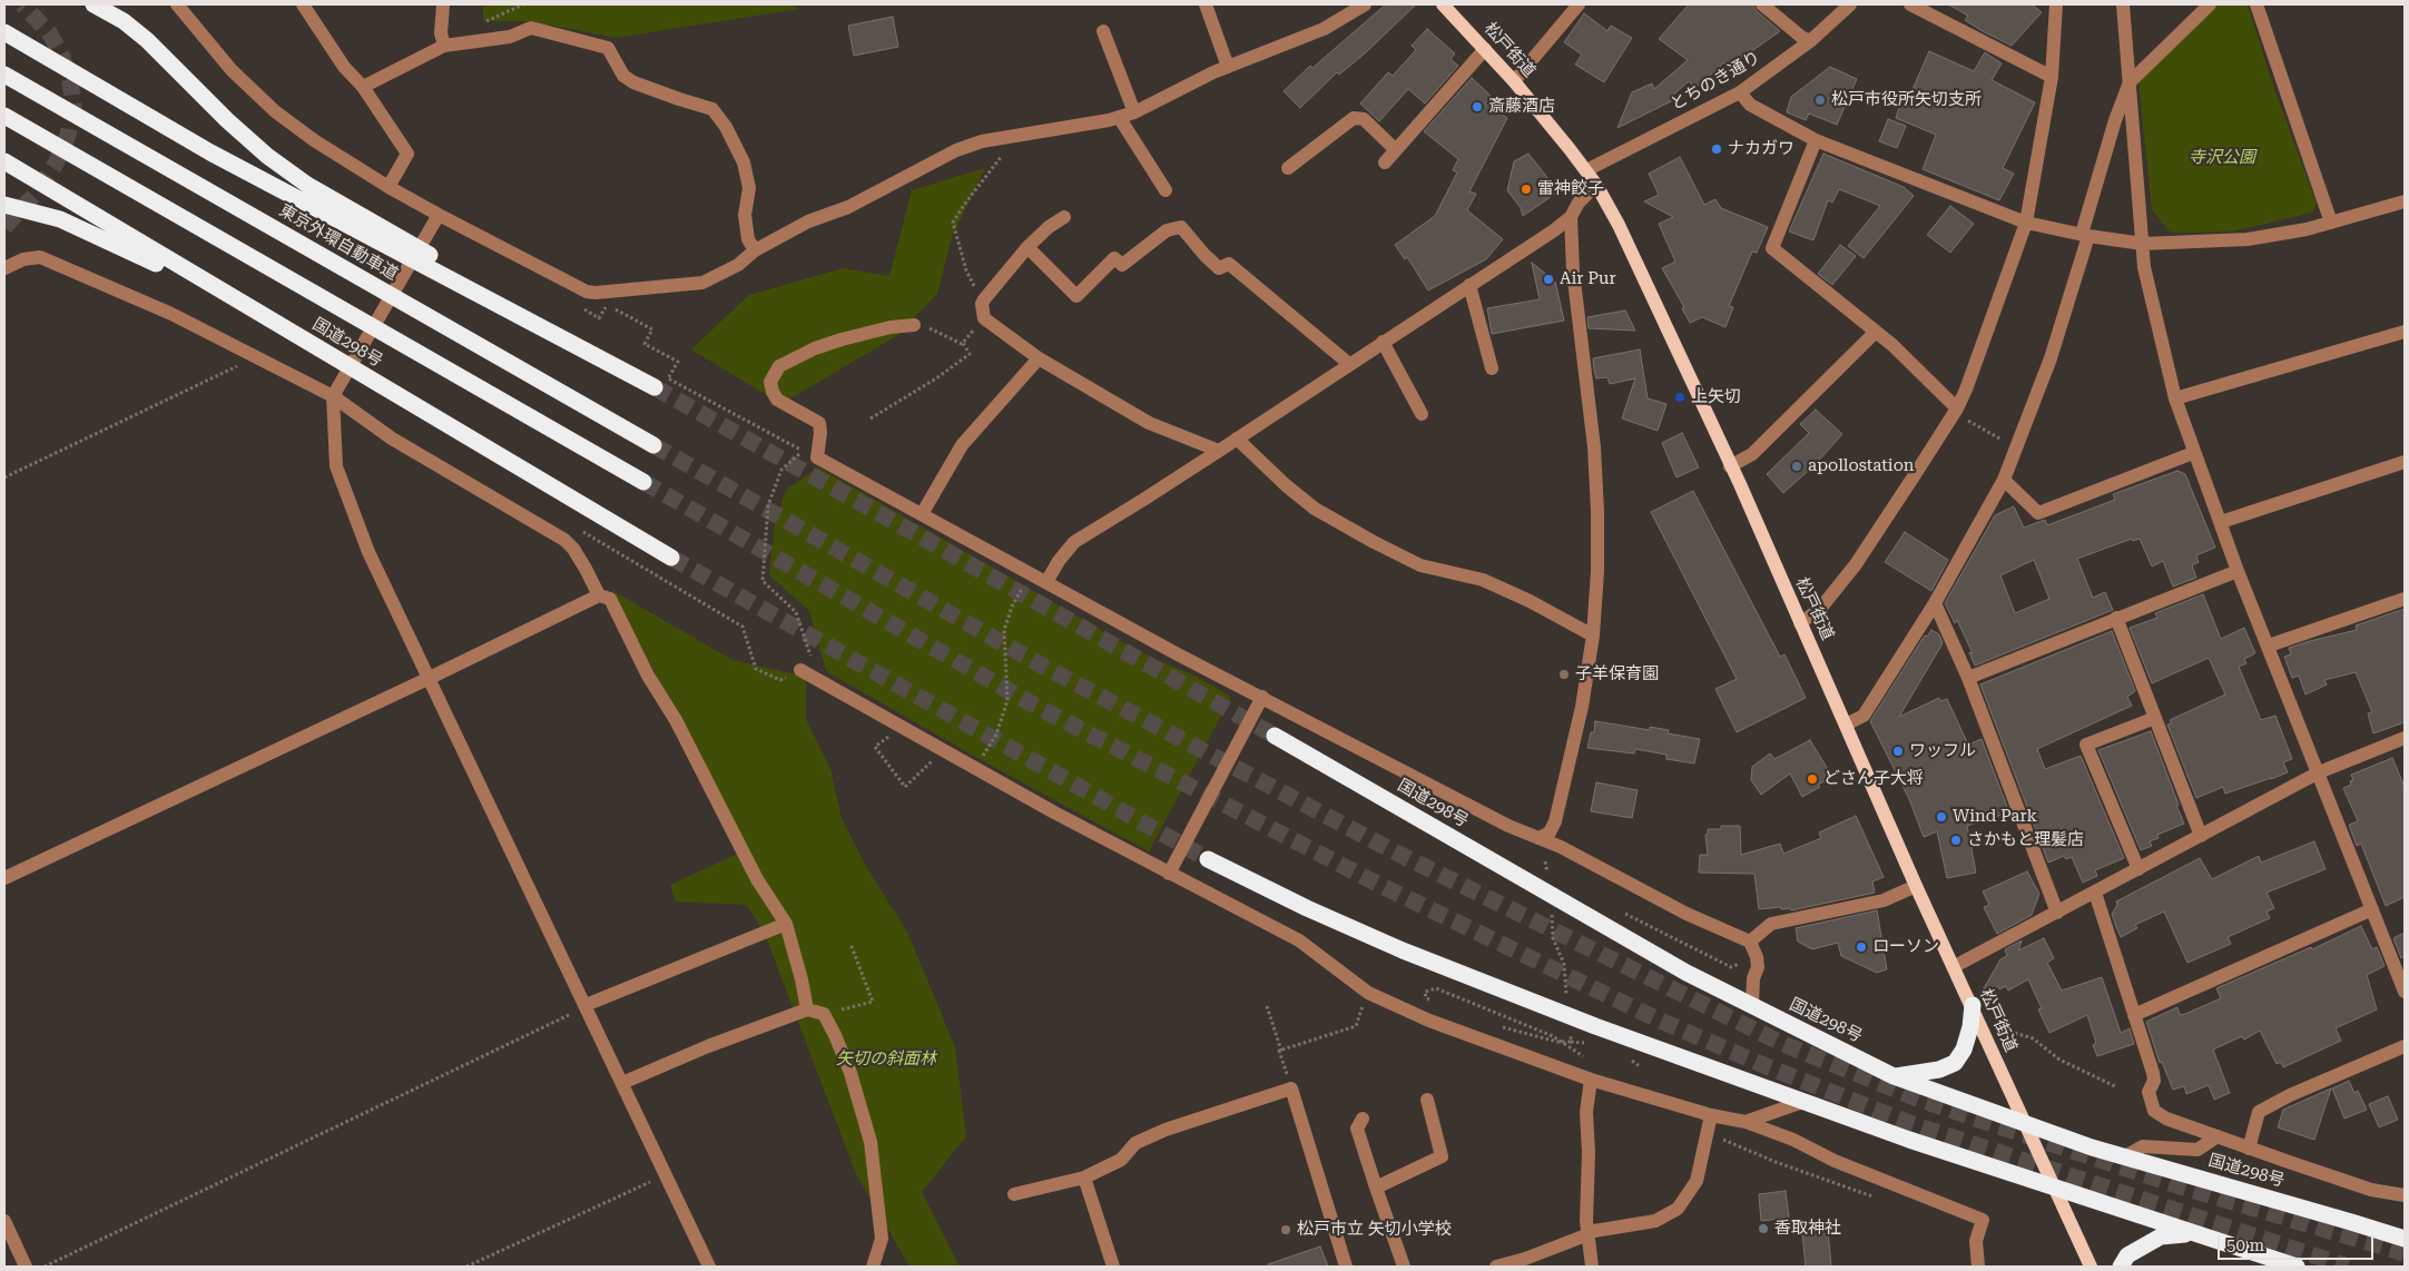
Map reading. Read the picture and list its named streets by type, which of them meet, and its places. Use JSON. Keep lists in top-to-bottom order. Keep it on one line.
{"streets":{"highway":["東京外環自動車道","国道298号"],"main road":["松戸街道"],"street":["とちのき通り"]},"crossings":[["松戸街道","とちのき通り"],["松戸街道","国道298号"]],"parks":["寺沢公園","矢切の斜面林"],"places":["松戸市役所矢切支所","斎藤酒店","ナカガワ","雷神餃子","Air Pur","上矢切","apollostation","子羊保育園","ワッフル","どさん子大将","Wind Park","さかもと理髪店","ローソン","香取神社","松戸市立 矢切小学校"],"scale_bar":"50 m"}
